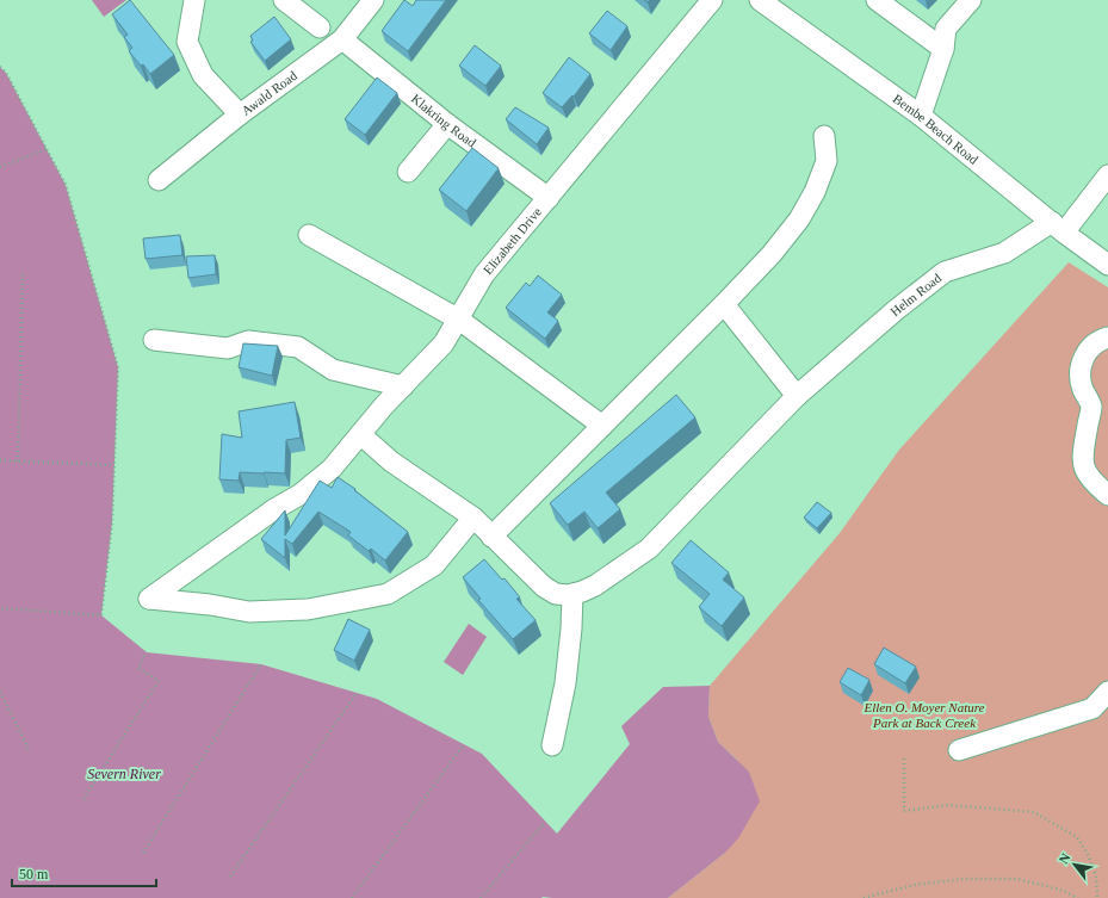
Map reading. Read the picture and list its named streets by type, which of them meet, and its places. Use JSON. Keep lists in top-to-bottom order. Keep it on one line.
{"streets":{"street":["Awald Road","Klakring Road","Bembe Beach Road","Elizabeth Drive","Helm Road"]},"crossings":[["Awald Road","Klakring Road"],["Klakring Road","Elizabeth Drive"],["Bembe Beach Road","Helm Road"]],"water":["Severn River"],"parks":["Ellen O. Moyer Nature Park at Back Creek"],"scale_bar":"50 m","north":"top left"}
